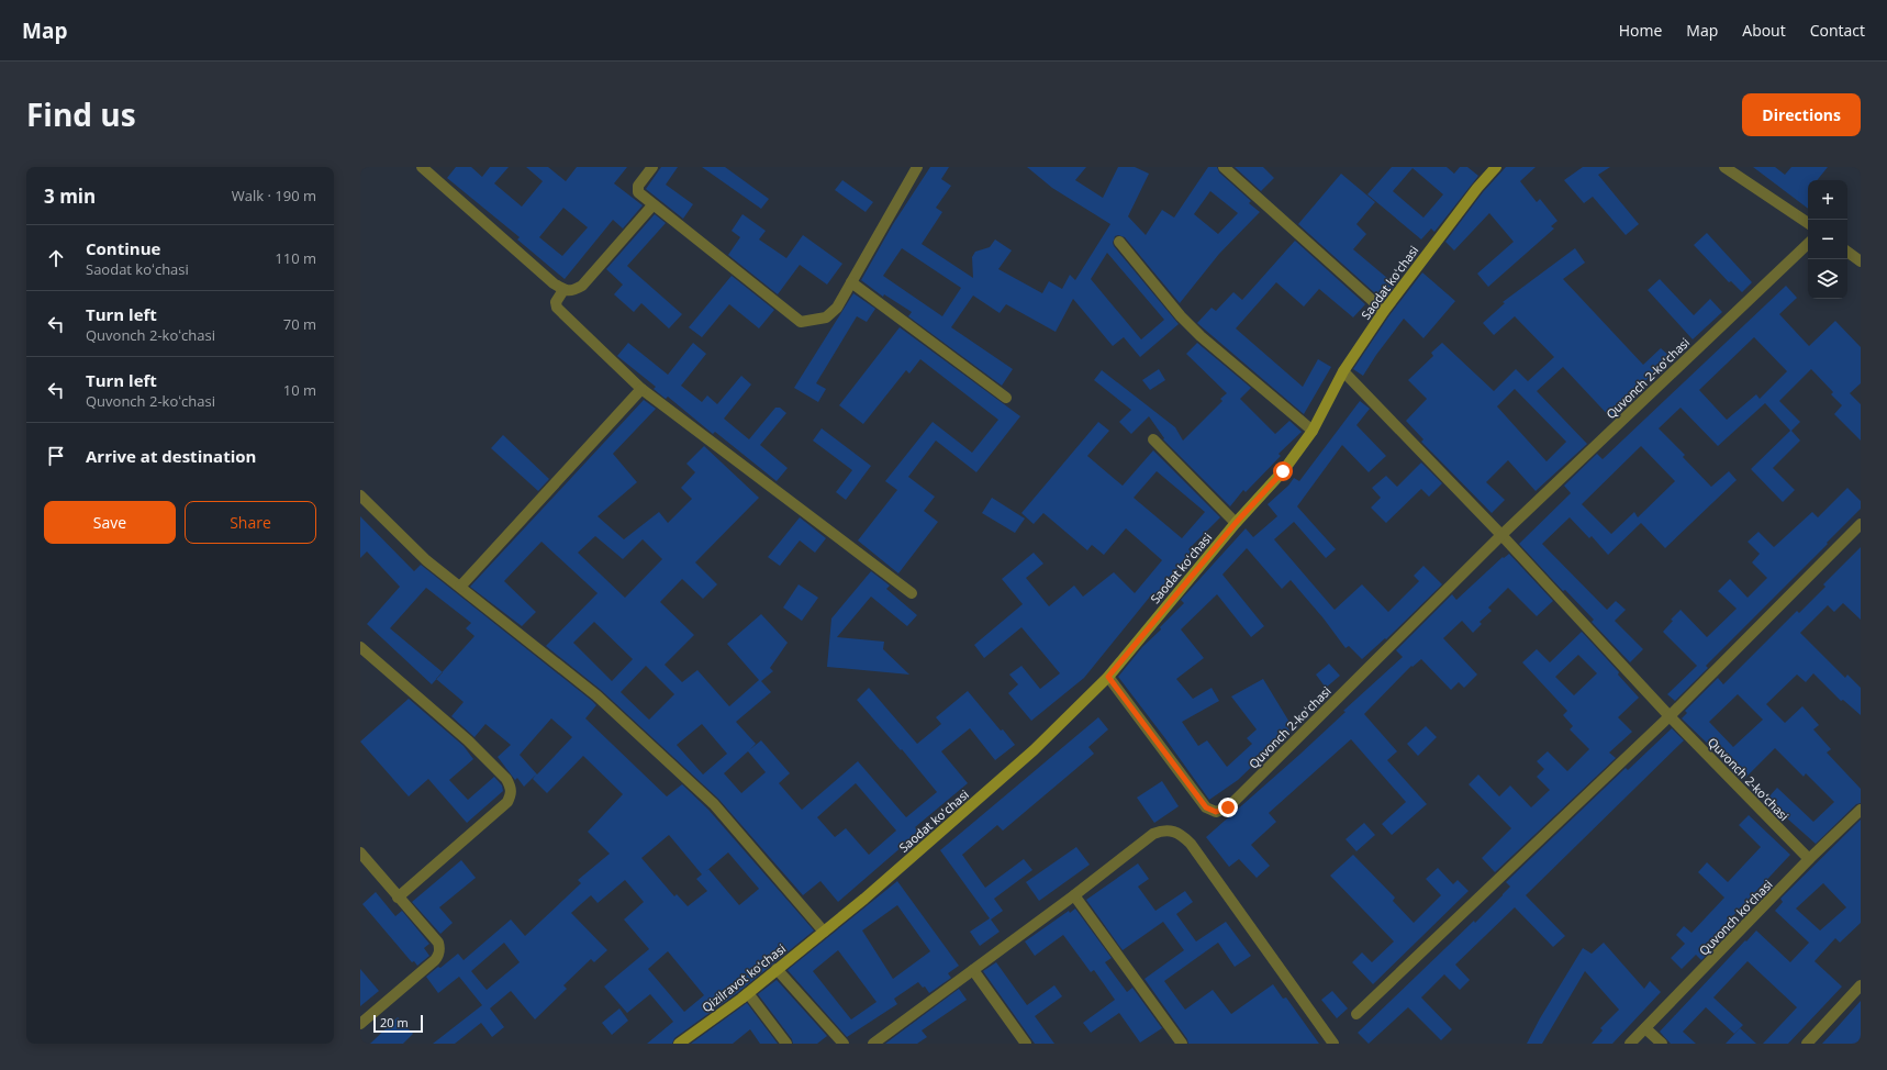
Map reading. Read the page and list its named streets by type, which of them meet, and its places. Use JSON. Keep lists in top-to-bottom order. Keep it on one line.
{"streets":{"street":["Saodat koʻchasi","Quvonch 2-koʻchasi","Quvonch koʻchasi","Qizilravot koʻchasi"]},"crossings":[["Saodat koʻchasi","Quvonch 2-koʻchasi"],["Saodat koʻchasi","Qizilravot koʻchasi"],["Quvonch 2-koʻchasi","Quvonch koʻchasi"]],"scale_bar":"20 m","page":{"header":"Map","nav":["Home","Map","About","Contact"],"title":"Find us","buttons":["Directions",["Save","Share"]],"heading":["3 min","Walk · 190 m"],"map_buttons":["+","−"],"list":[["Continue","Saodat koʻchasi","110 m"],["Turn left","Quvonch 2-koʻchasi","70 m"],["Turn left","Quvonch 2-koʻchasi","10 m"],"Arrive at destination"],"scale":"20 m"}}
